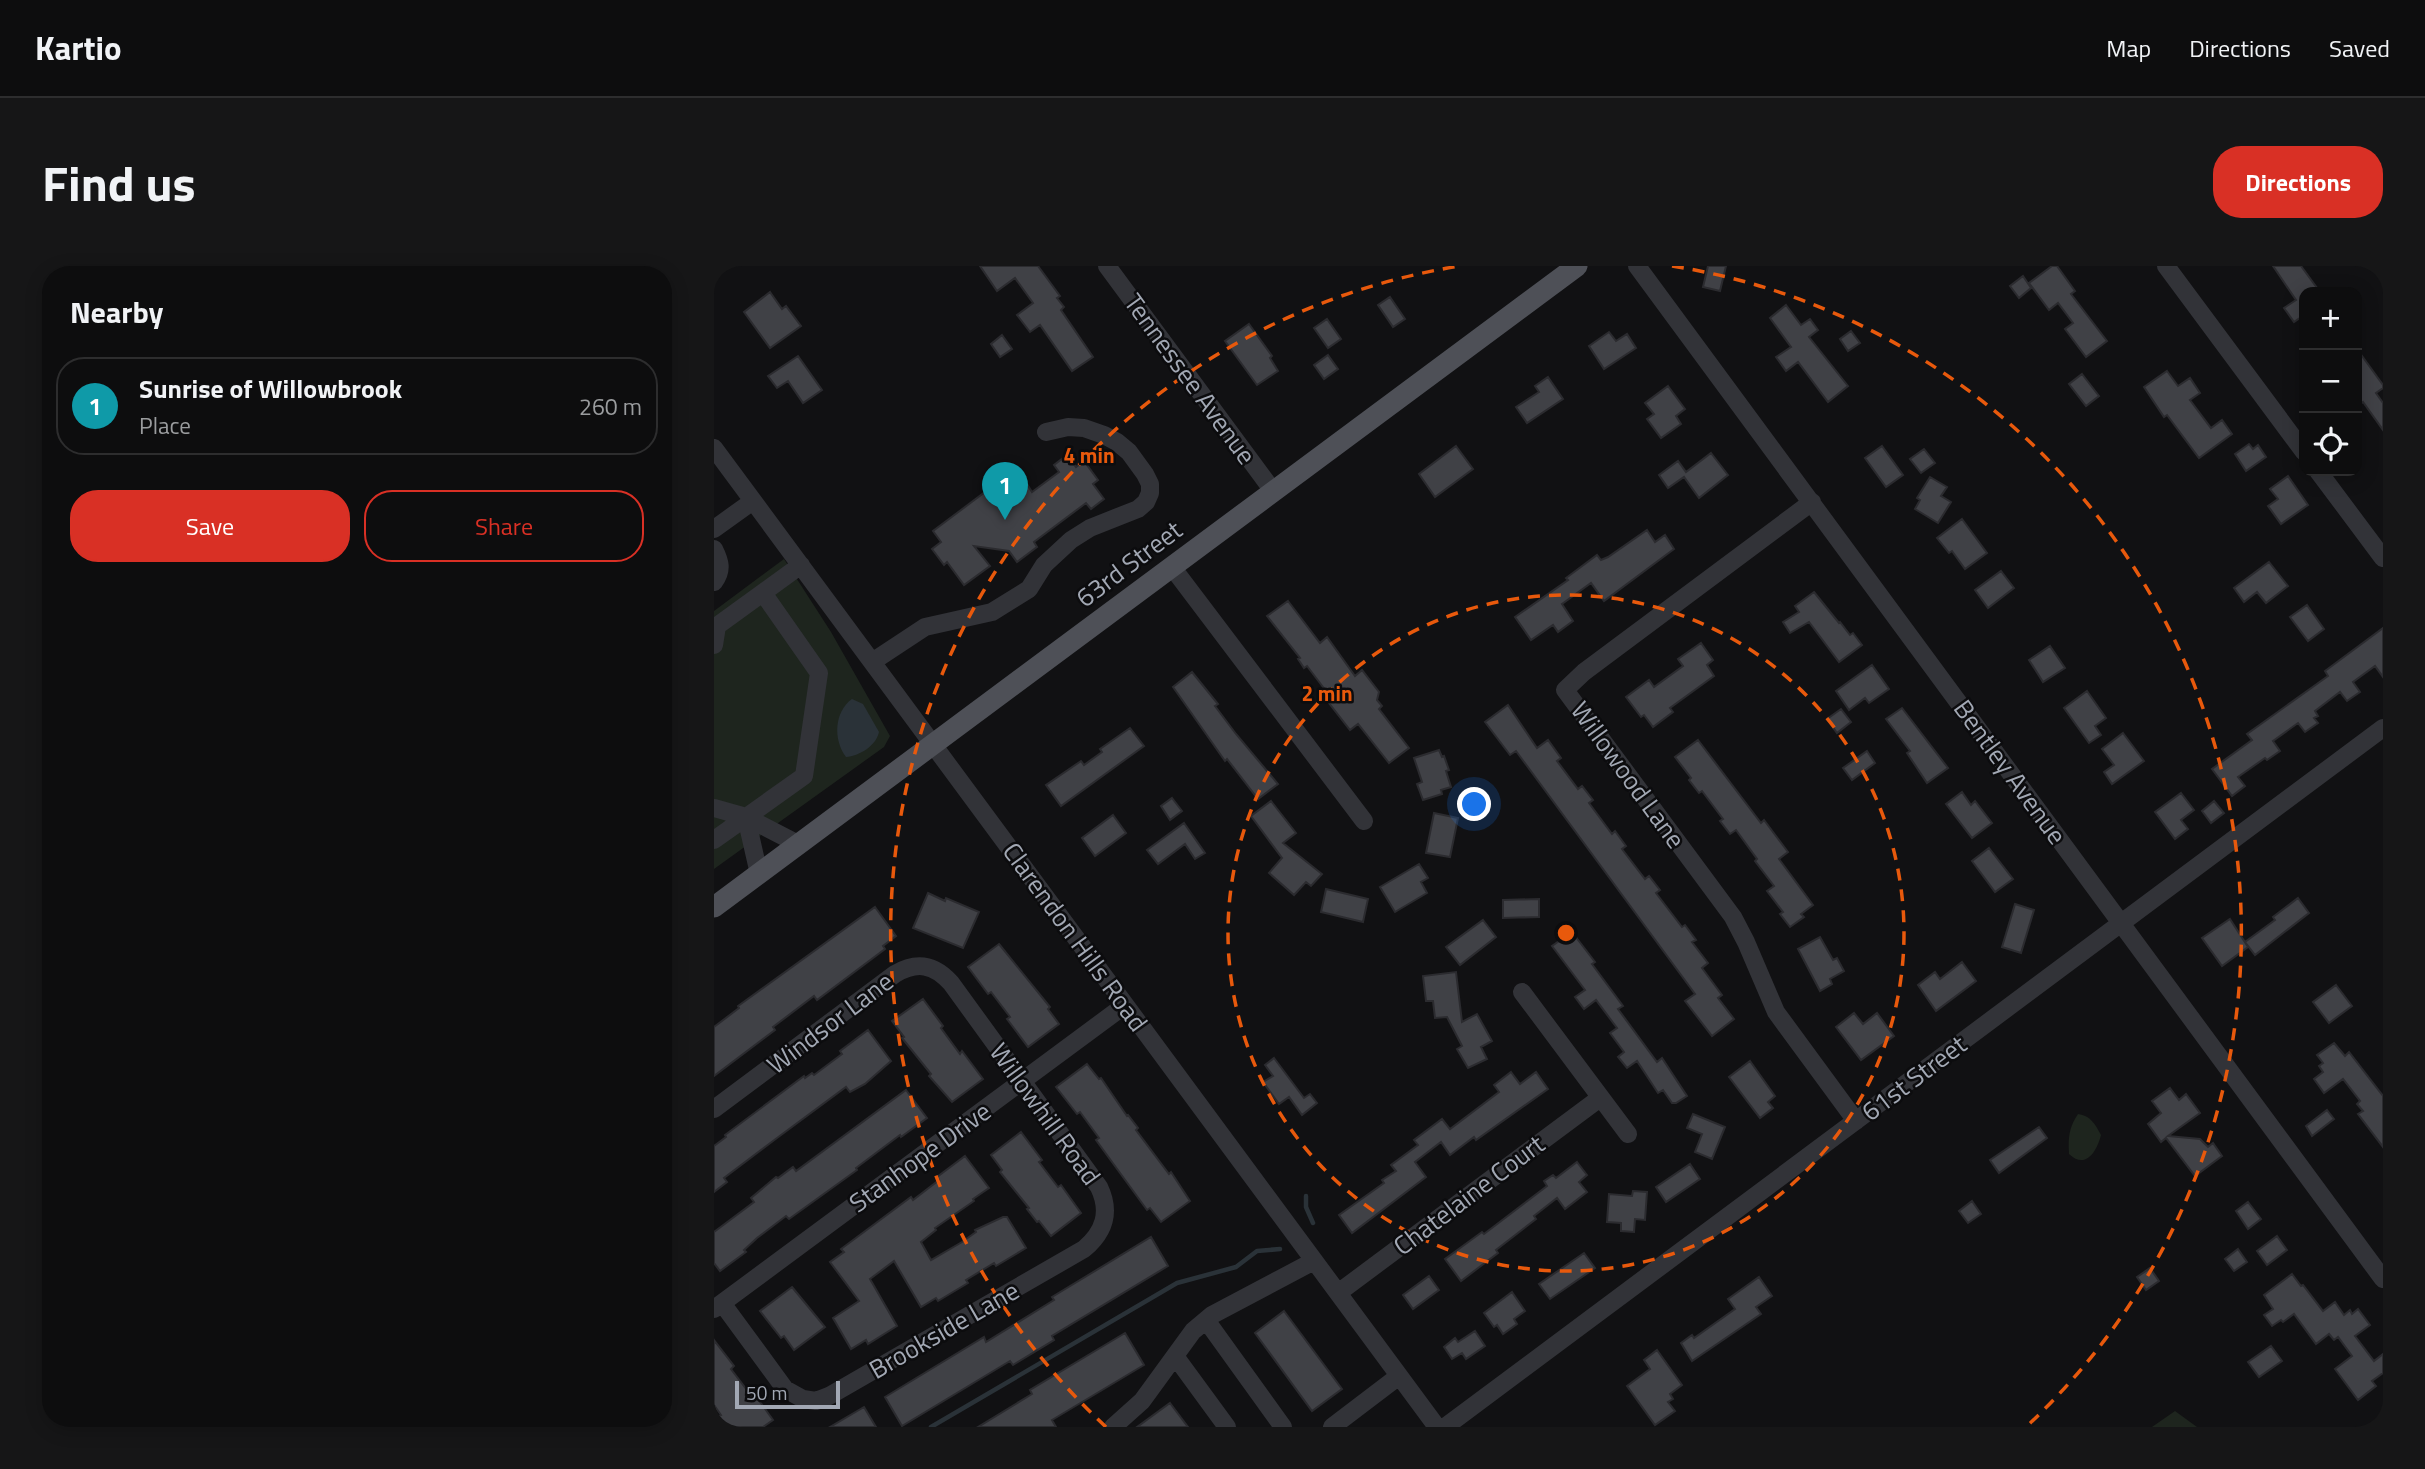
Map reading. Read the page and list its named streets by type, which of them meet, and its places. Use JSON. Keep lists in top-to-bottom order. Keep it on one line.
{"streets":{"main road":["63rd Street"],"street":["Tennessee Avenue","Bentley Avenue","Willowood Lane","Clarendon Hills Road","Windsor Lane","61st Street","Willowhill Road","Stanhope Drive","Chatelaine Court","Brookside Lane"]},"crossings":[["Tennessee Avenue","63rd Street"],["63rd Street","Clarendon Hills Road"],["Bentley Avenue","Willowood Lane"],["Bentley Avenue","61st Street"],["Willowood Lane","61st Street"],["Clarendon Hills Road","Stanhope Drive"],["Clarendon Hills Road","Chatelaine Court"],["Windsor Lane","Willowhill Road"],["Willowhill Road","Stanhope Drive"],["Willowhill Road","Brookside Lane"],["Stanhope Drive","Brookside Lane"]],"scale_bar":"50 m","page":{"header":"Kartio","nav":["Map","Directions","Saved"],"title":"Find us","buttons":["Directions",["Save","Share"]],"heading":"Nearby","map_buttons":["+","−"],"list":[{"mark":"1","name":"Sunrise of Willowbrook","note":"Place","value":"260 m"}],"pins":"1","scale":"50 m"},"rings":["4 min","2 min"]}
